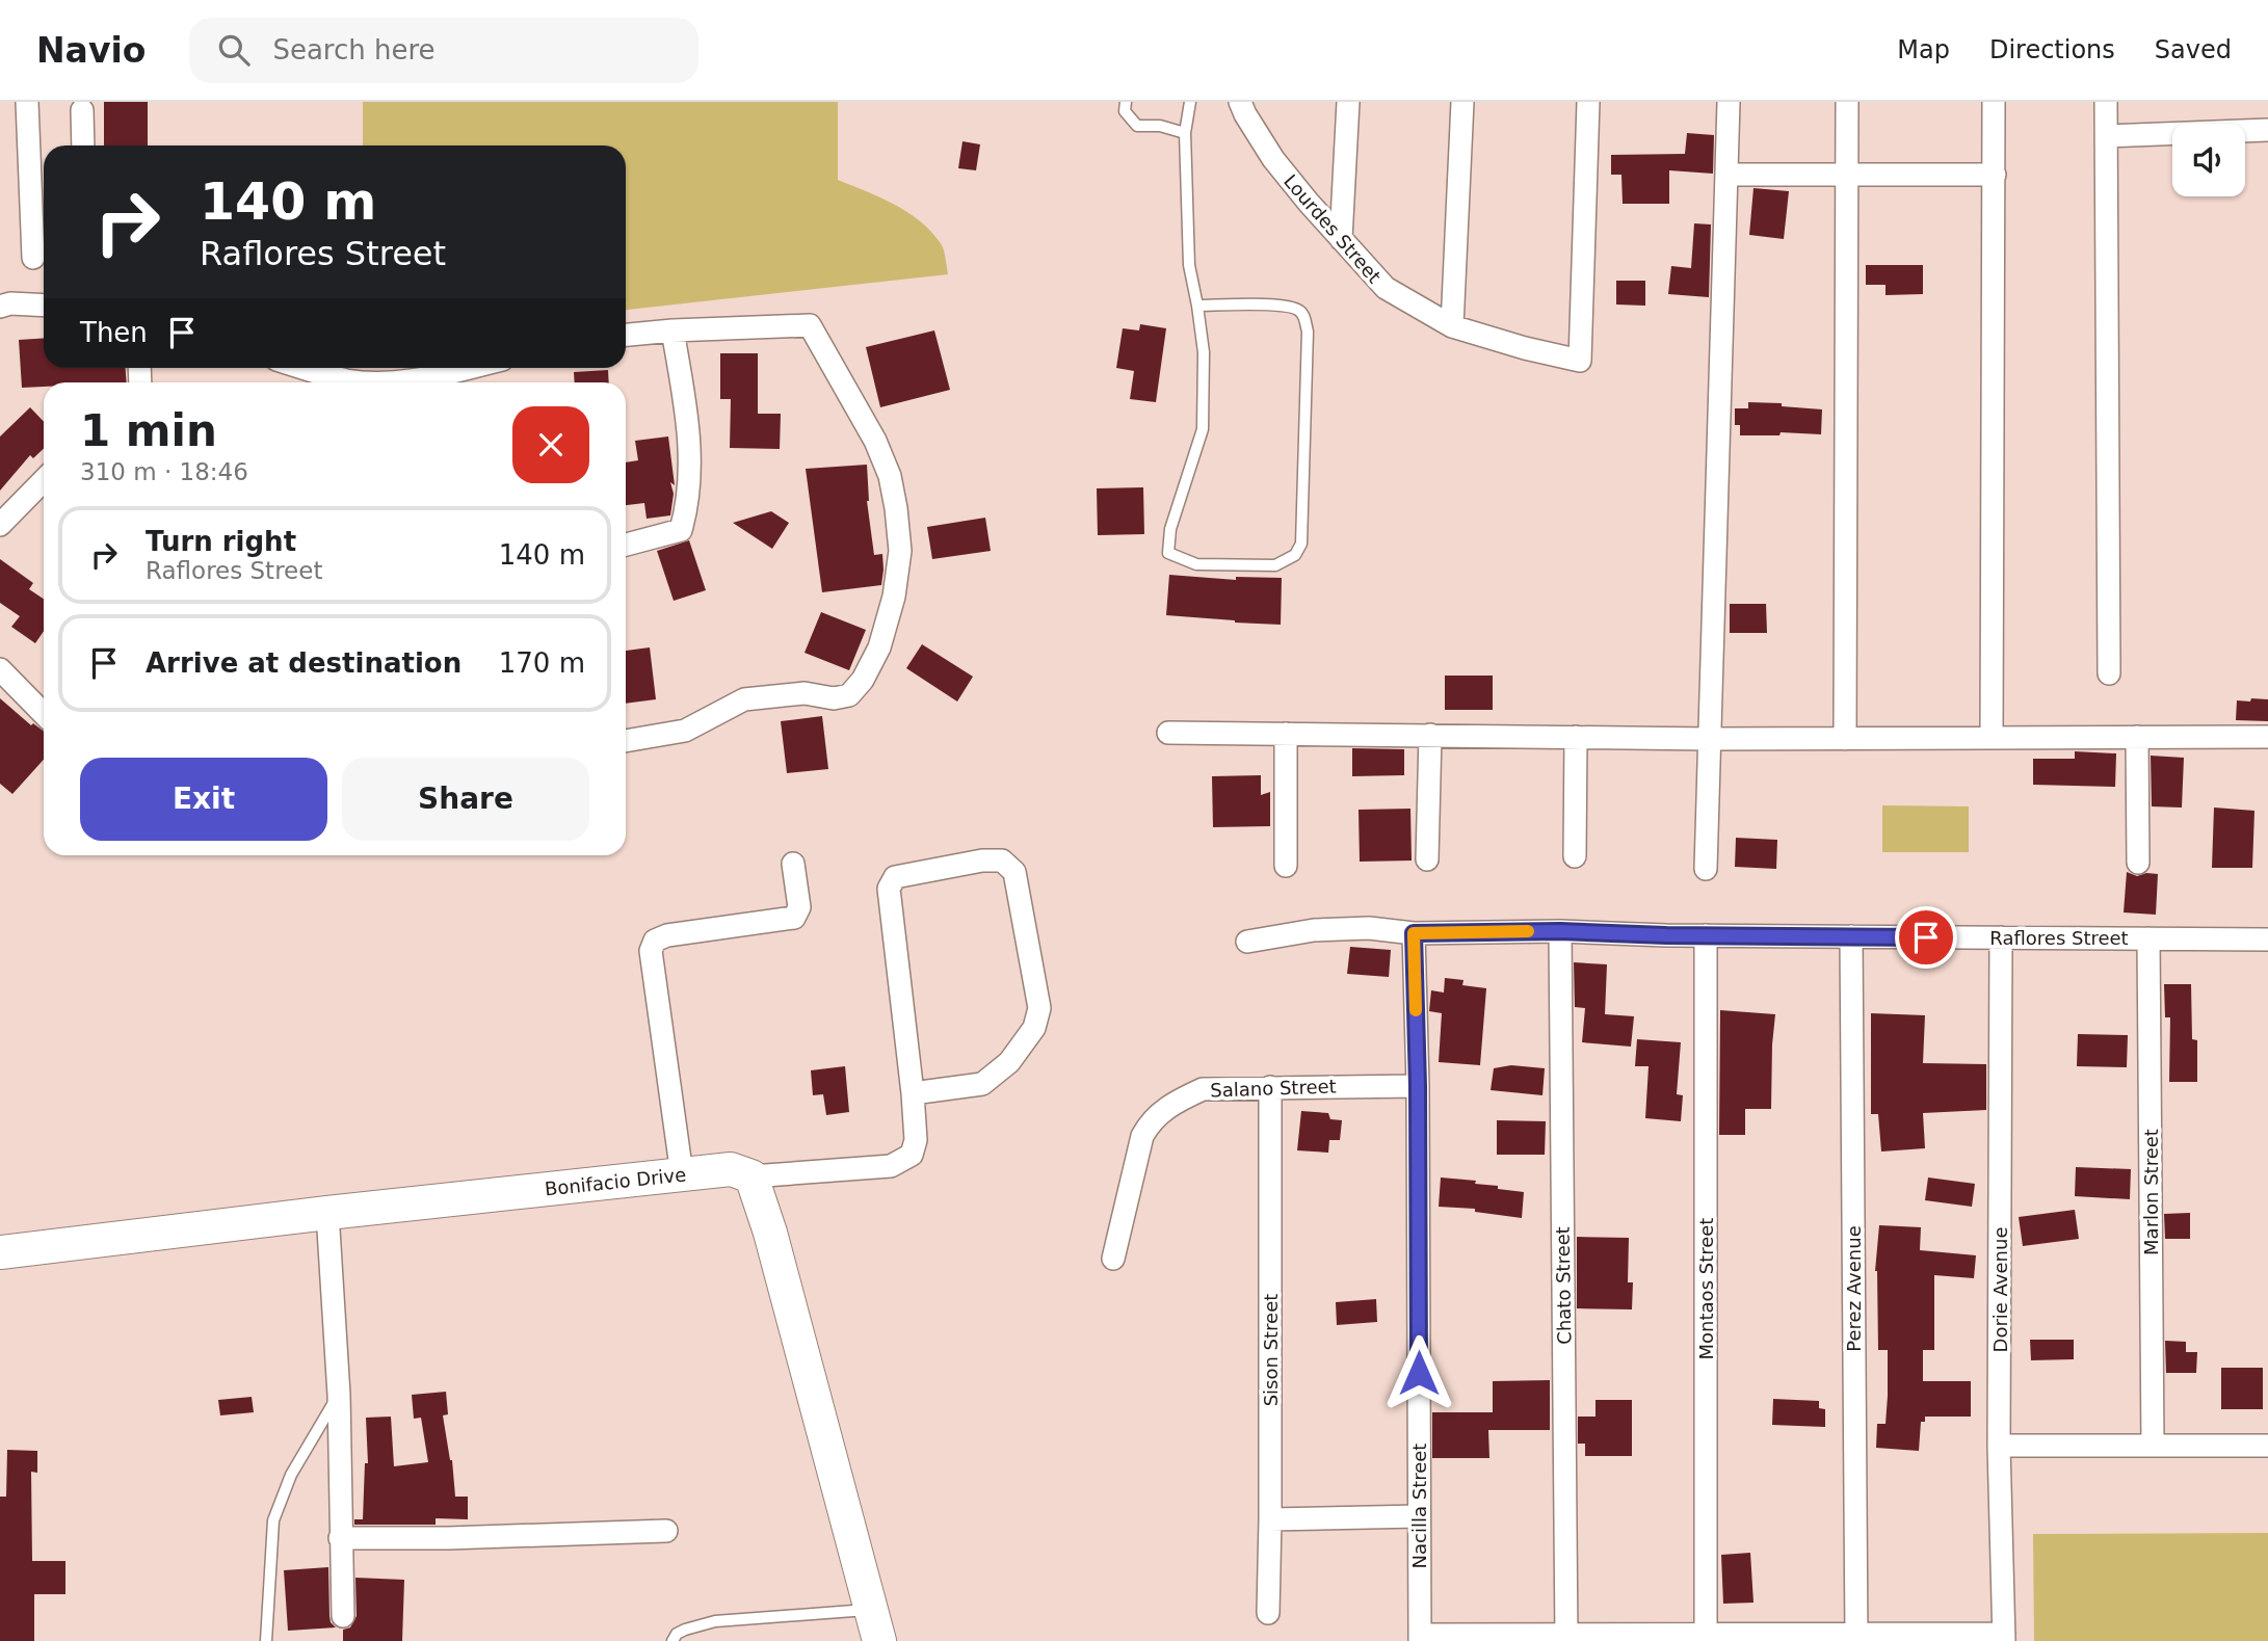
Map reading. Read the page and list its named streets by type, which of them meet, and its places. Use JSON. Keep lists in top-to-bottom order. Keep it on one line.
{"streets":{"street":["Lourdes Street","Raflores Street","Salano Street","Bonifacio Drive","Marlon Street","Chato Street","Montaos Street","Perez Avenue","Dorie Avenue","Sison Street","Nacilla Street"]},"crossings":[["Raflores Street","Marlon Street"],["Raflores Street","Chato Street"],["Raflores Street","Montaos Street"],["Raflores Street","Perez Avenue"],["Raflores Street","Dorie Avenue"],["Raflores Street","Nacilla Street"],["Salano Street","Sison Street"],["Salano Street","Nacilla Street"]],"page":{"header":"Navio","search":"Search here","nav":["Map","Directions","Saved"],"turn":["140 m","Raflores Street"],"then":"Then","heading":["1 min","310 m · 18:46"],"list":[{"name":"Turn right","note":"Raflores Street","value":"140 m"},{"name":"Arrive at destination","value":"170 m"}],"buttons":["Exit","Share"]}}
